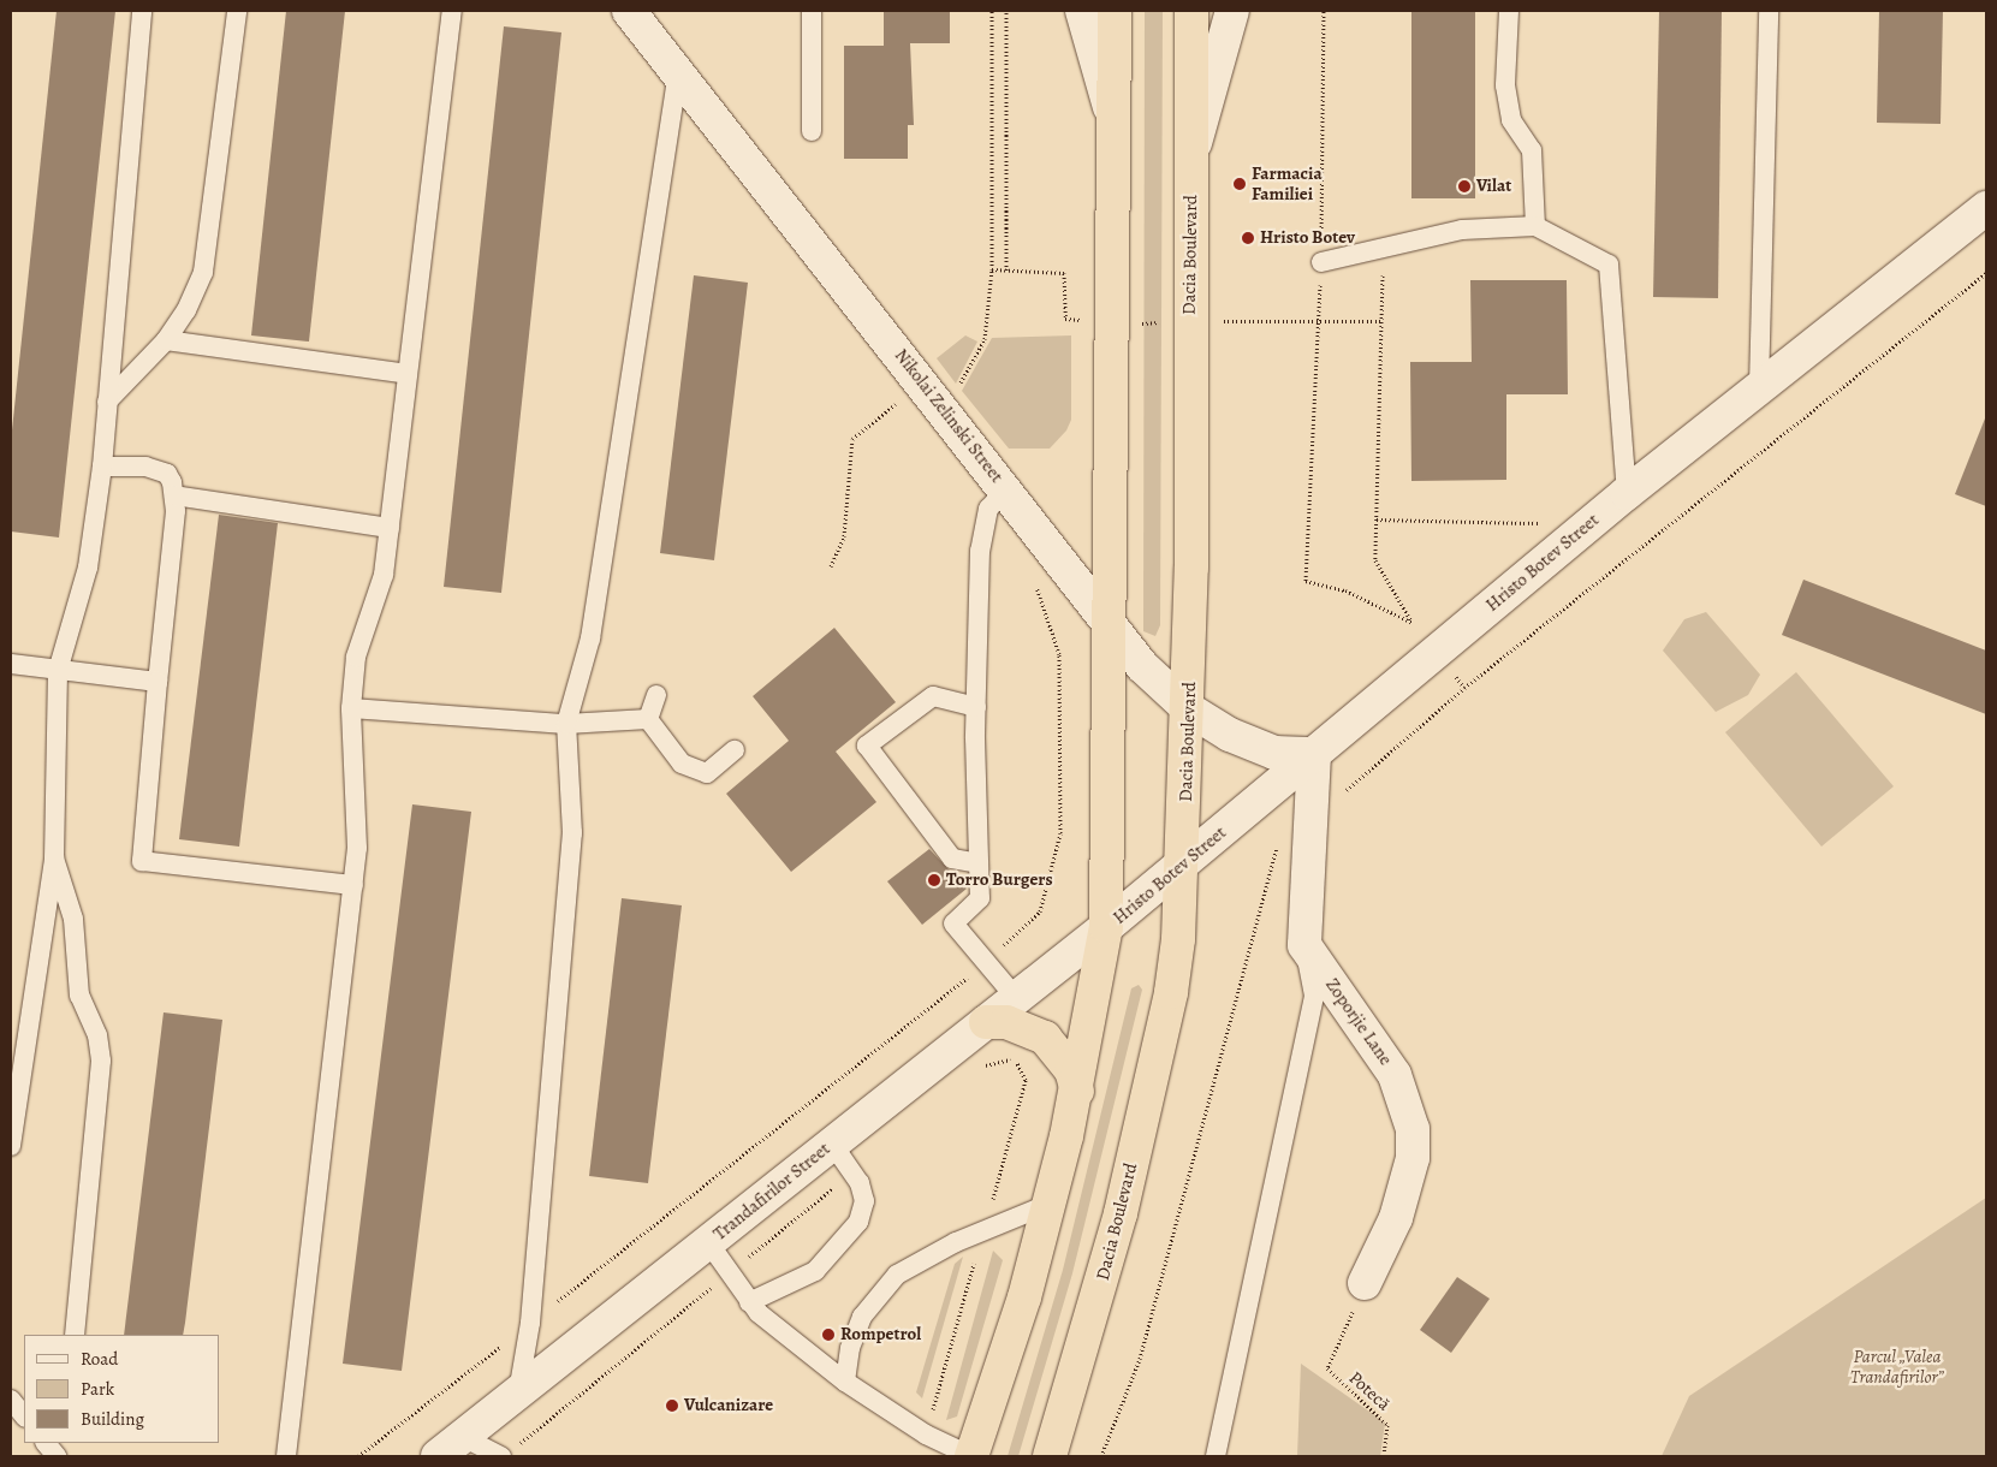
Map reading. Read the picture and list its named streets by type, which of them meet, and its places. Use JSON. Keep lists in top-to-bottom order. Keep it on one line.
{"streets":{"highway":["Dacia Boulevard"],"main road":["Nikolai Zelinski Street","Hristo Botev Street","Zoporjie Lane","Trandafirilor Street"],"path":["Potecă"]},"crossings":[["Dacia Boulevard","Nikolai Zelinski Street"],["Dacia Boulevard","Hristo Botev Street"],["Nikolai Zelinski Street","Hristo Botev Street"],["Hristo Botev Street","Trandafirilor Street"],["Zoporjie Lane","Potecă"]],"parks":["Parcul „Valea Trandafirilor”"],"places":["Farmacia Familiei","Vilat","Hristo Botev","Torro Burgers","Rompetrol","Vulcanizare"],"legend":["Road","Park","Building"]}
